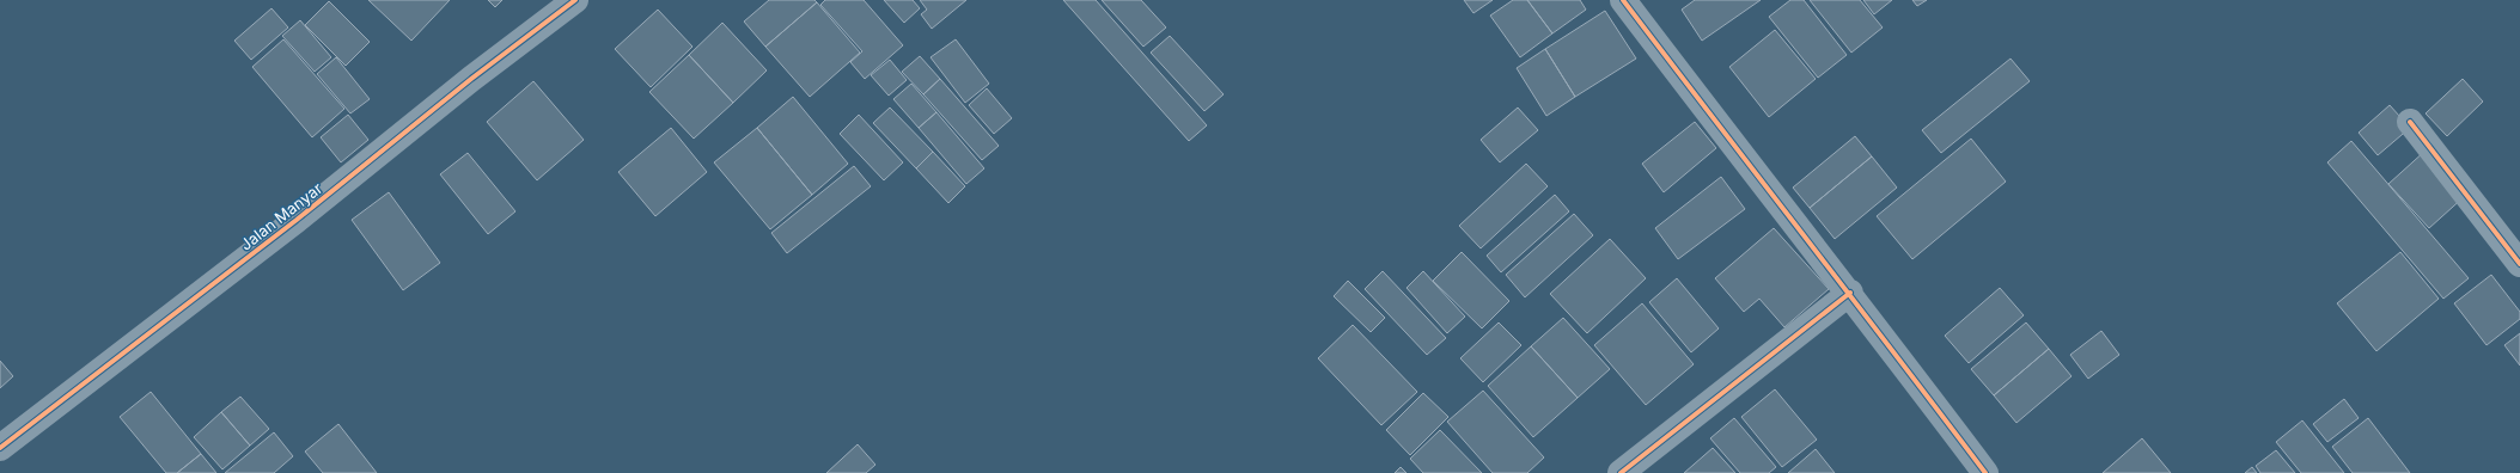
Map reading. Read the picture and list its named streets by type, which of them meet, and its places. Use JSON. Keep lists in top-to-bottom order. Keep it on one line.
{"streets":{"street":["Jalan Manyar"]}}
